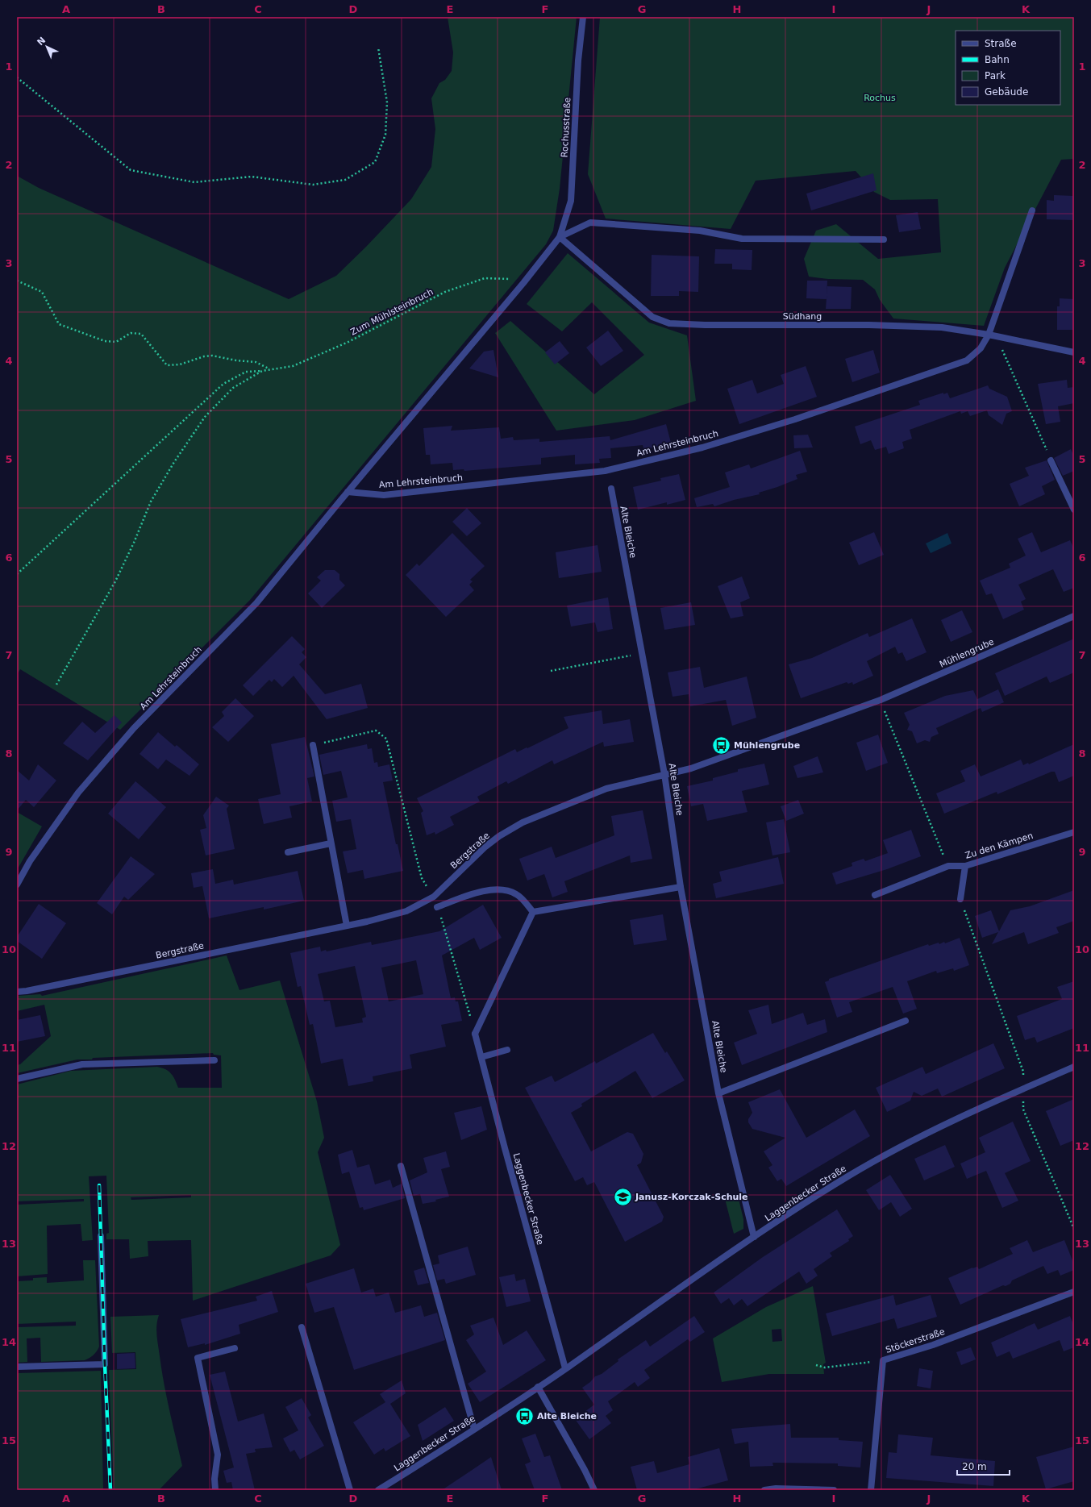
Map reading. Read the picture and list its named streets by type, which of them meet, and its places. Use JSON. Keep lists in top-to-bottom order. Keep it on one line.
{"streets":{"street":["Rochusstraße","Südhang","Am Lehrsteinbruch","Alte Bleiche","Mühlengrube","Zu den Kämpen","Bergstraße","Laggenbecker Straße","Stöckerstraße"],"path":["Zum Mühlsteinbruch"]},"crossings":[["Rochusstraße","Südhang"],["Rochusstraße","Am Lehrsteinbruch"],["Zum Mühlsteinbruch","Am Lehrsteinbruch"],["Südhang","Am Lehrsteinbruch"],["Alte Bleiche","Mühlengrube"],["Alte Bleiche","Bergstraße"],["Alte Bleiche","Laggenbecker Straße"],["Mühlengrube","Bergstraße"]],"parks":["Rochus"],"places":{"bus stop":["Mühlengrube","Alte Bleiche"],"school or university":["Janusz-Korczak-Schule"]},"legend":["Straße","Bahn","Park","Gebäude"],"scale_bar":"20 m","north":"top left","grid":{"columns":["A","B","C","D","E","F","G","H","I","J","K"],"rows":["1","2","3","4","5","6","7","8","9","10","11","12","13","14","15"]}}
